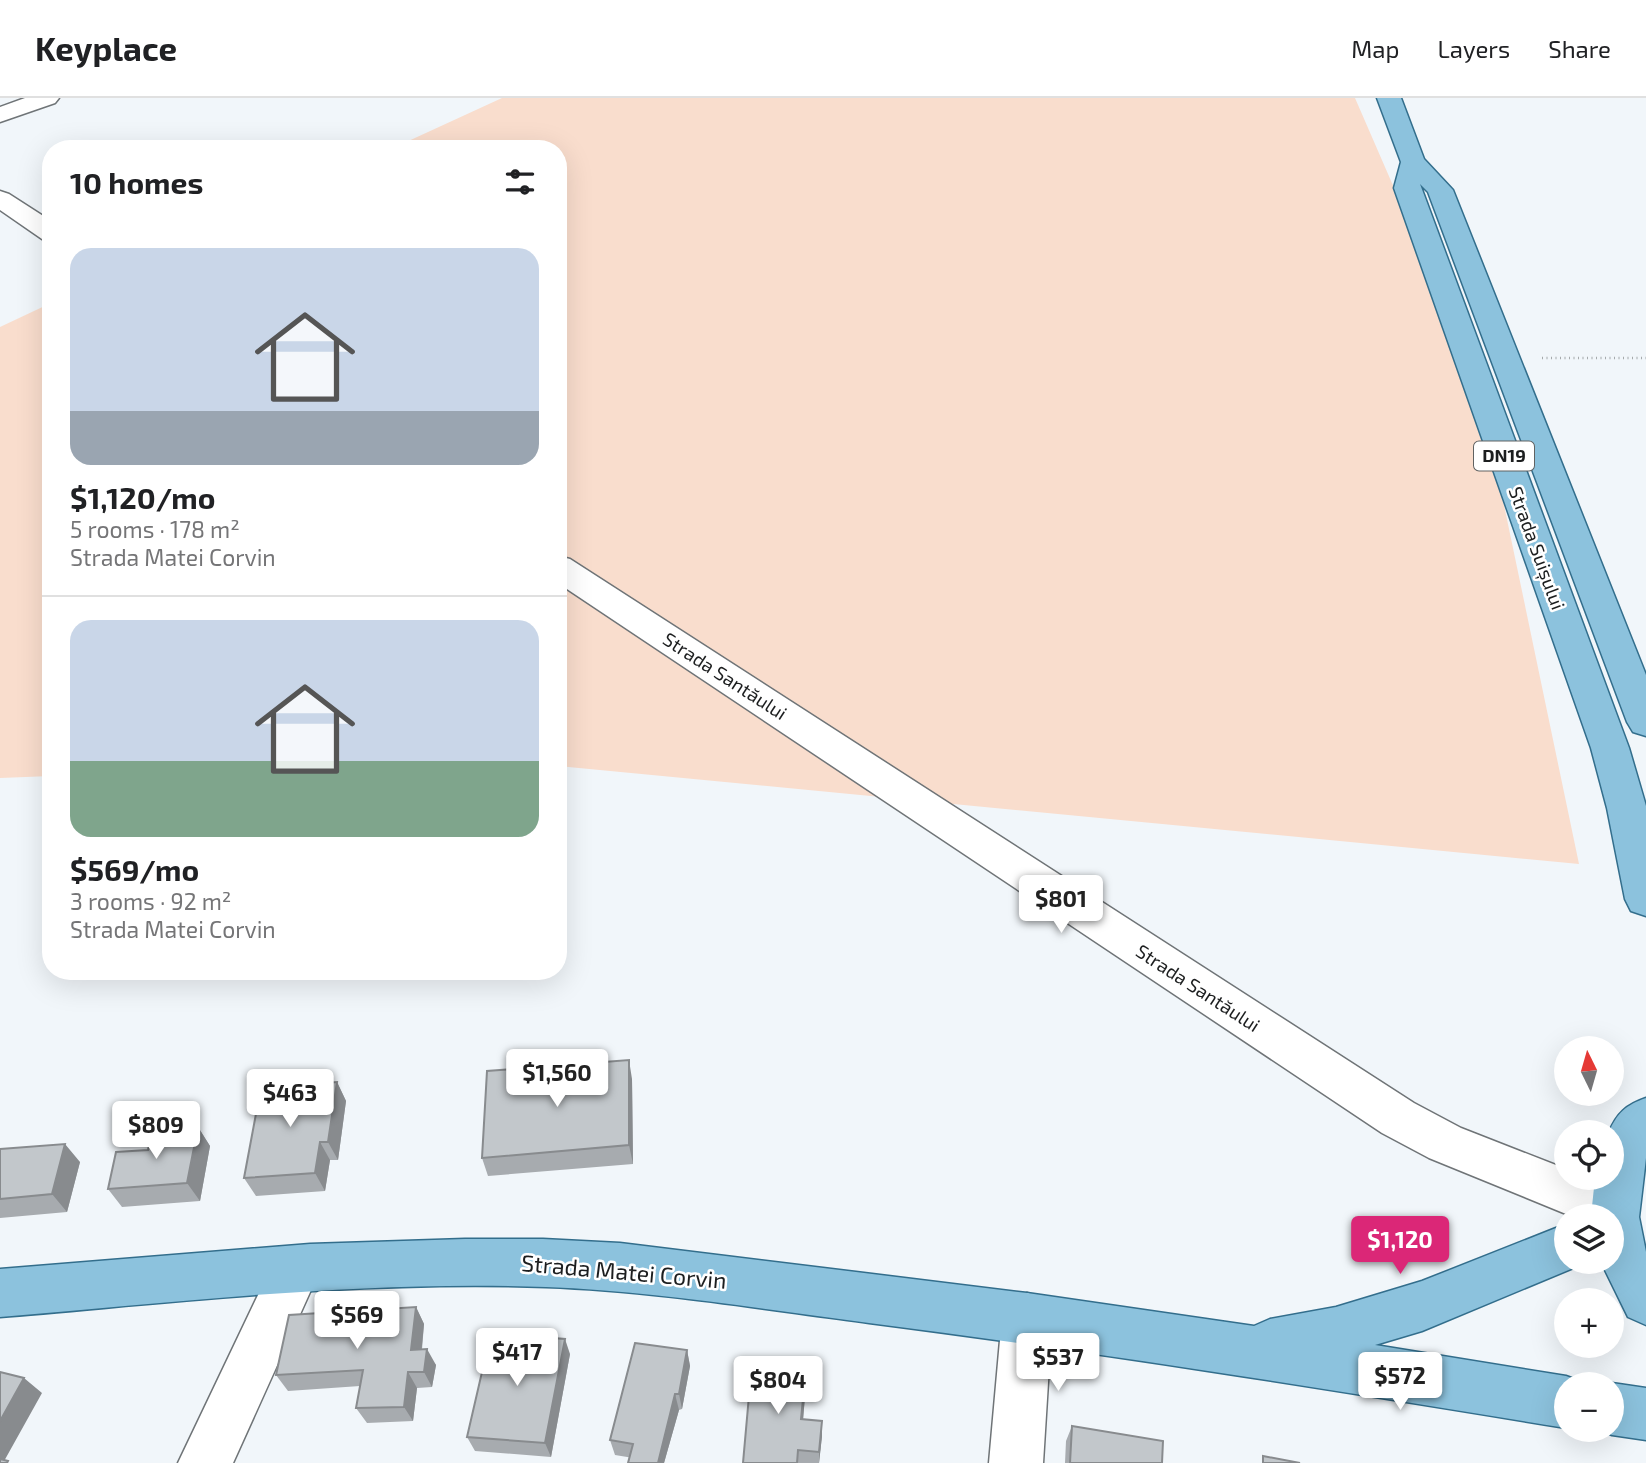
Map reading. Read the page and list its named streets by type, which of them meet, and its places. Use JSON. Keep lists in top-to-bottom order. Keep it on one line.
{"streets":{"main road":["DN19","Strada Suișului","Strada Matei Corvin"],"street":["Strada Santăului"]},"north":"top","page":{"header":"Keyplace","nav":["Map","Layers","Share"],"heading":"10 homes","list":[{"name":"$1,120/mo","note":"5 rooms · 178 m² · Strada Matei Corvin"},{"name":"$569/mo","note":"3 rooms · 92 m² · Strada Matei Corvin"}],"price":["$801","$1,560","$463","$809","$1,120","$569","$417","$537","$572","$804"],"map_buttons":["+","−"]}}
